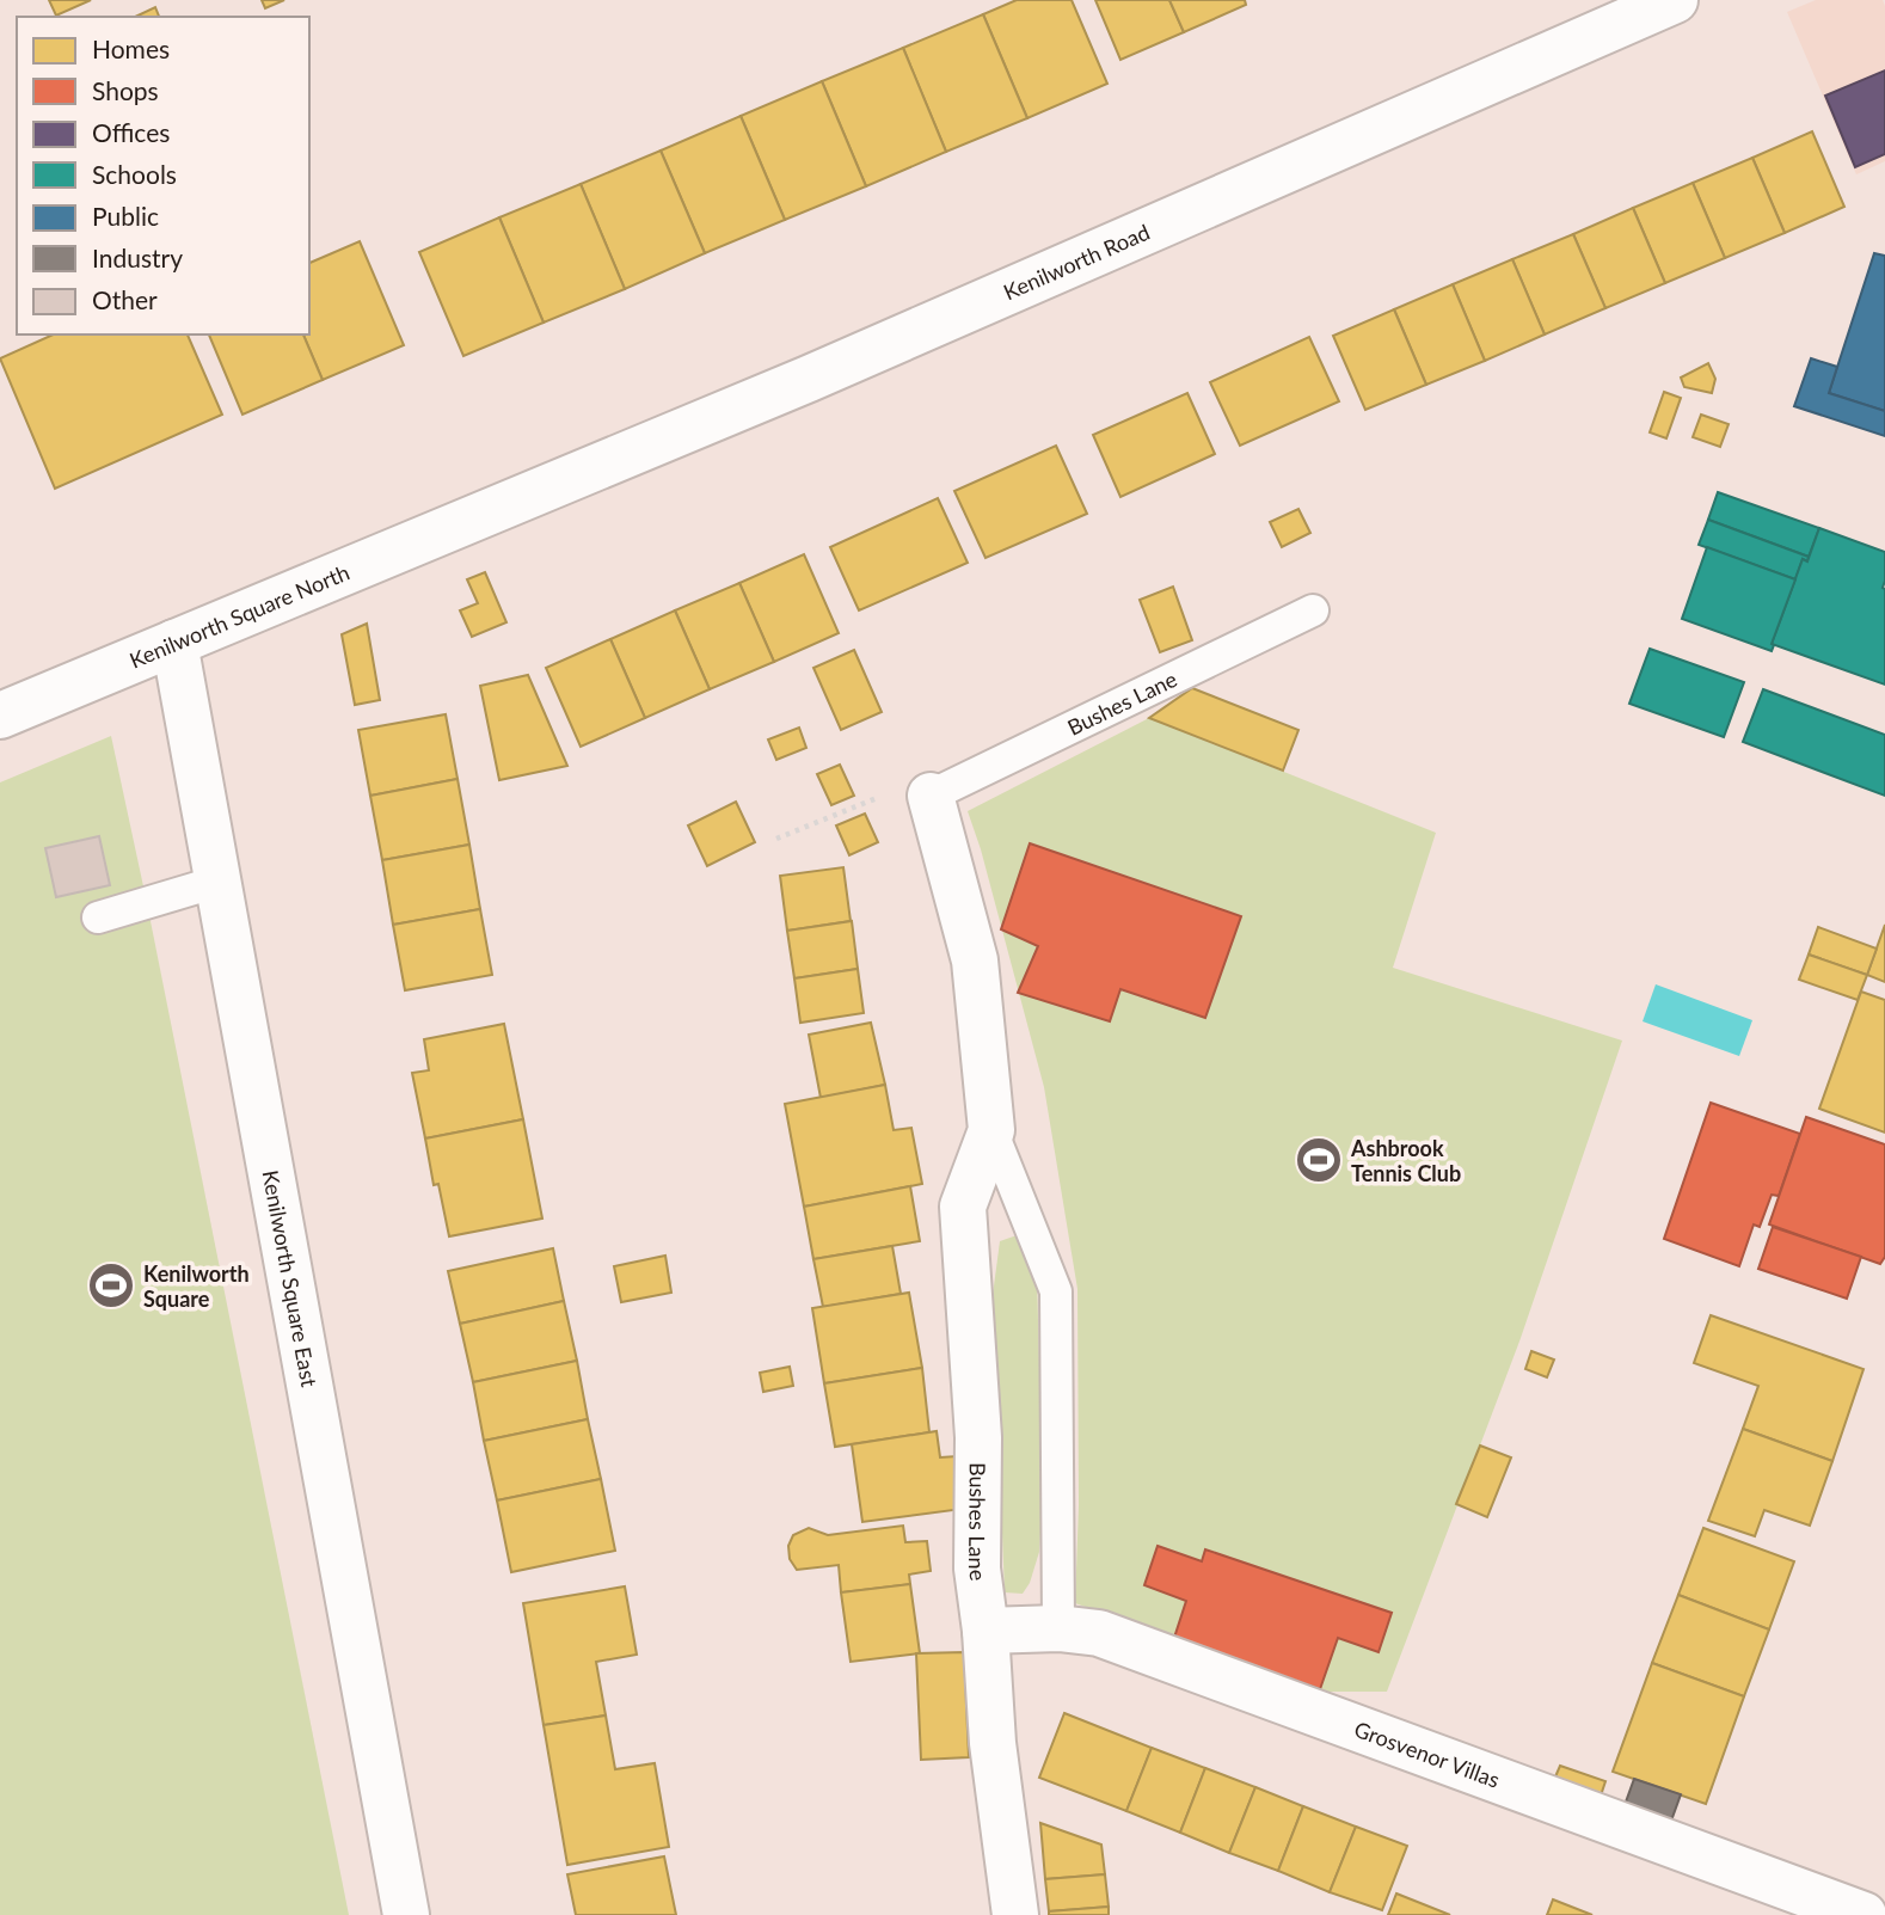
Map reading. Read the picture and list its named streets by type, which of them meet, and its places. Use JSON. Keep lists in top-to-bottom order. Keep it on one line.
{"streets":{"street":["Kenilworth Road","Kenilworth Square North","Bushes Lane","Kenilworth Square East","Grosvenor Villas"]},"crossings":[["Kenilworth Road","Kenilworth Square North"],["Kenilworth Square North","Kenilworth Square East"],["Bushes Lane","Grosvenor Villas"]],"places":{"sports":["Ashbrook Tennis Club","Kenilworth Square"]},"legend":["Homes","Shops","Offices","Schools","Public","Industry","Other"]}
